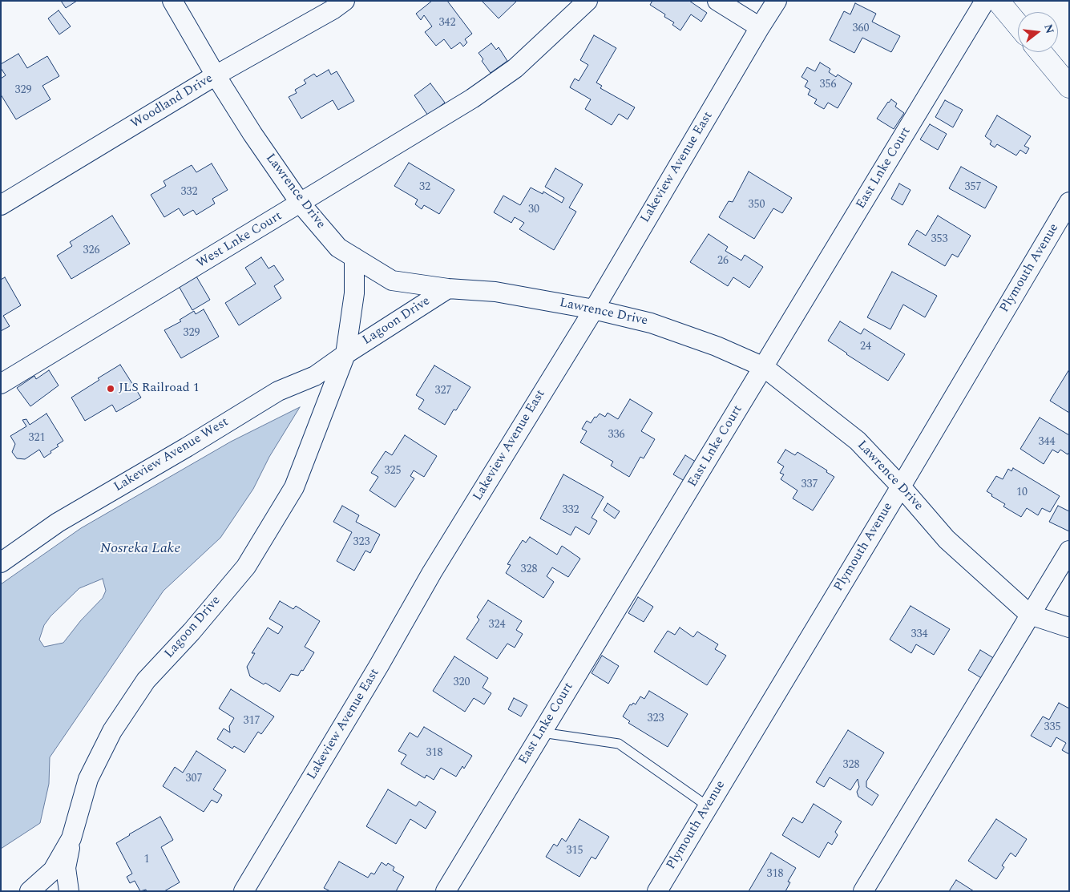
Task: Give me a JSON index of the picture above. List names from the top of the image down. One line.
{"streets":{"street":["Woodland Drive","Lakeview Avenue East","East Lnke Court","Lawrence Drive","West Lnke Court","Plymouth Avenue","Lagoon Drive","Lakeview Avenue West"]},"crossings":[["Woodland Drive","Lawrence Drive"],["Lakeview Avenue East","Lawrence Drive"],["East Lnke Court","Lawrence Drive"],["Lawrence Drive","West Lnke Court"],["Lawrence Drive","Plymouth Avenue"],["Lawrence Drive","Lagoon Drive"],["Lagoon Drive","Lakeview Avenue West"]],"water":["Nosreka Lake"],"places":["JLS Railroad 1"],"house_numbers":["342","360","356","329","32","357","332","350","30","353","326","26","329","24","327","336","321","344","325","337","10","332","323","328","324","334","320","323","317","335","318","328","307","315","1","318"],"north":"right"}
